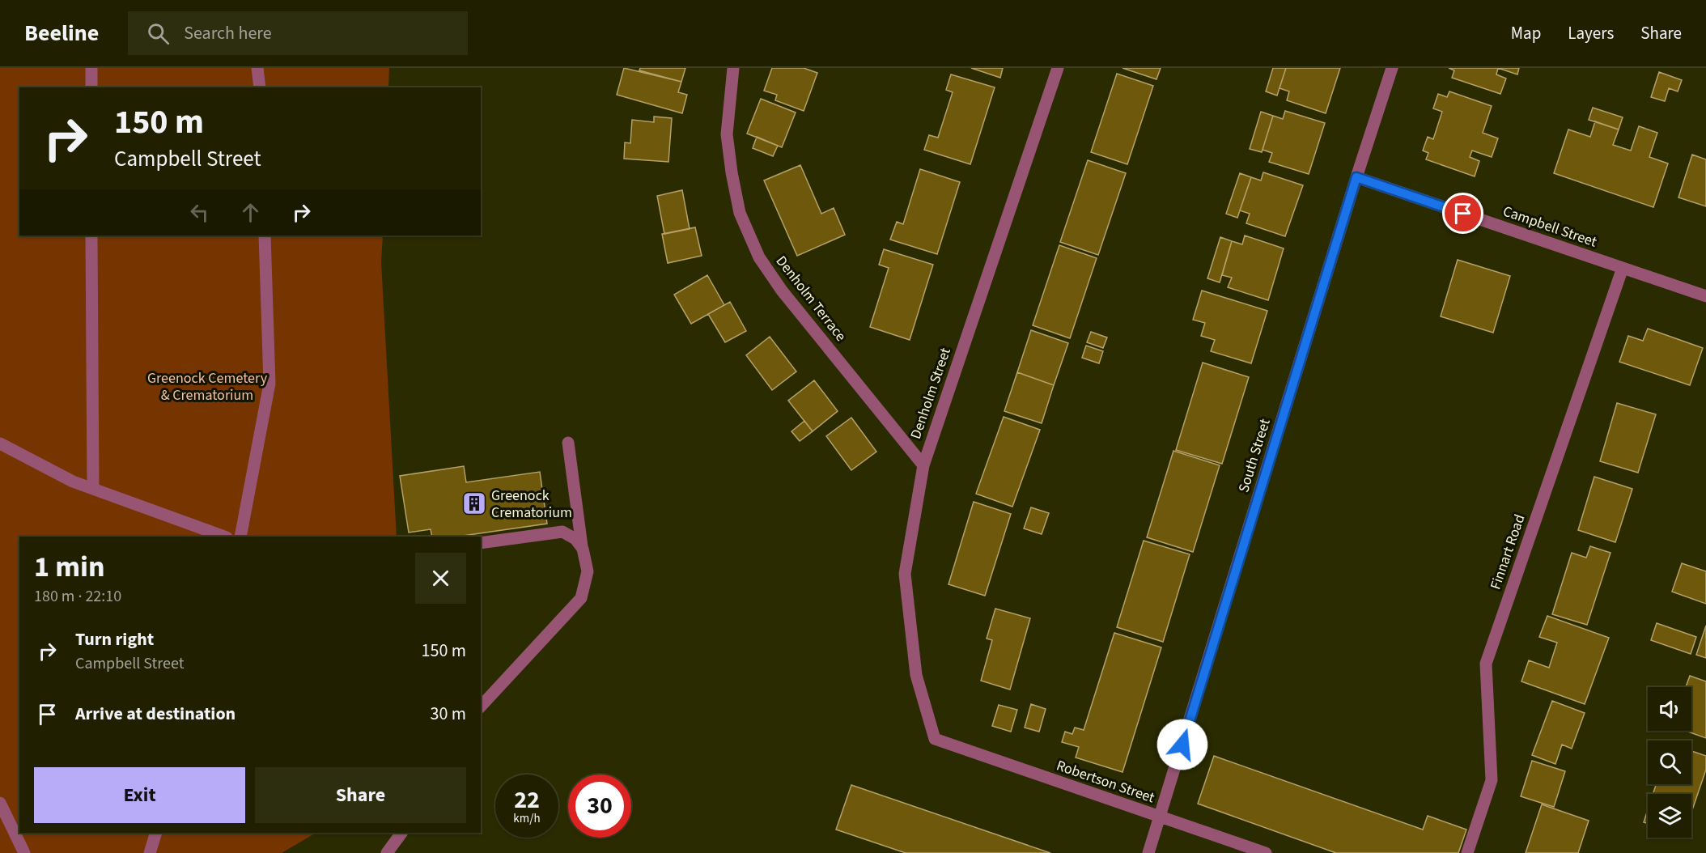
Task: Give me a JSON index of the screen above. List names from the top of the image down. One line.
{"streets":{"street":["Campbell Street","Denholm Terrace","Denholm Street","South Street","Finnart Road","Robertson Street"]},"crossings":[["Campbell Street","South Street"],["Campbell Street","Finnart Road"],["Denholm Terrace","Denholm Street"],["Denholm Street","Robertson Street"],["South Street","Robertson Street"]],"parks":["Greenock Cemetery & Crematorium"],"places":{"building":["Greenock Crematorium"]},"page":{"header":"Beeline","search":"Search here","nav":["Map","Layers","Share"],"turn":["150 m","Campbell Street"],"heading":["1 min","180 m · 22:10"],"list":[{"name":"Turn right","note":"Campbell Street","value":"150 m"},{"name":"Arrive at destination","value":"30 m"}],"buttons":["Exit","Share"],"speed":"22 km/h","limit":"30"}}
